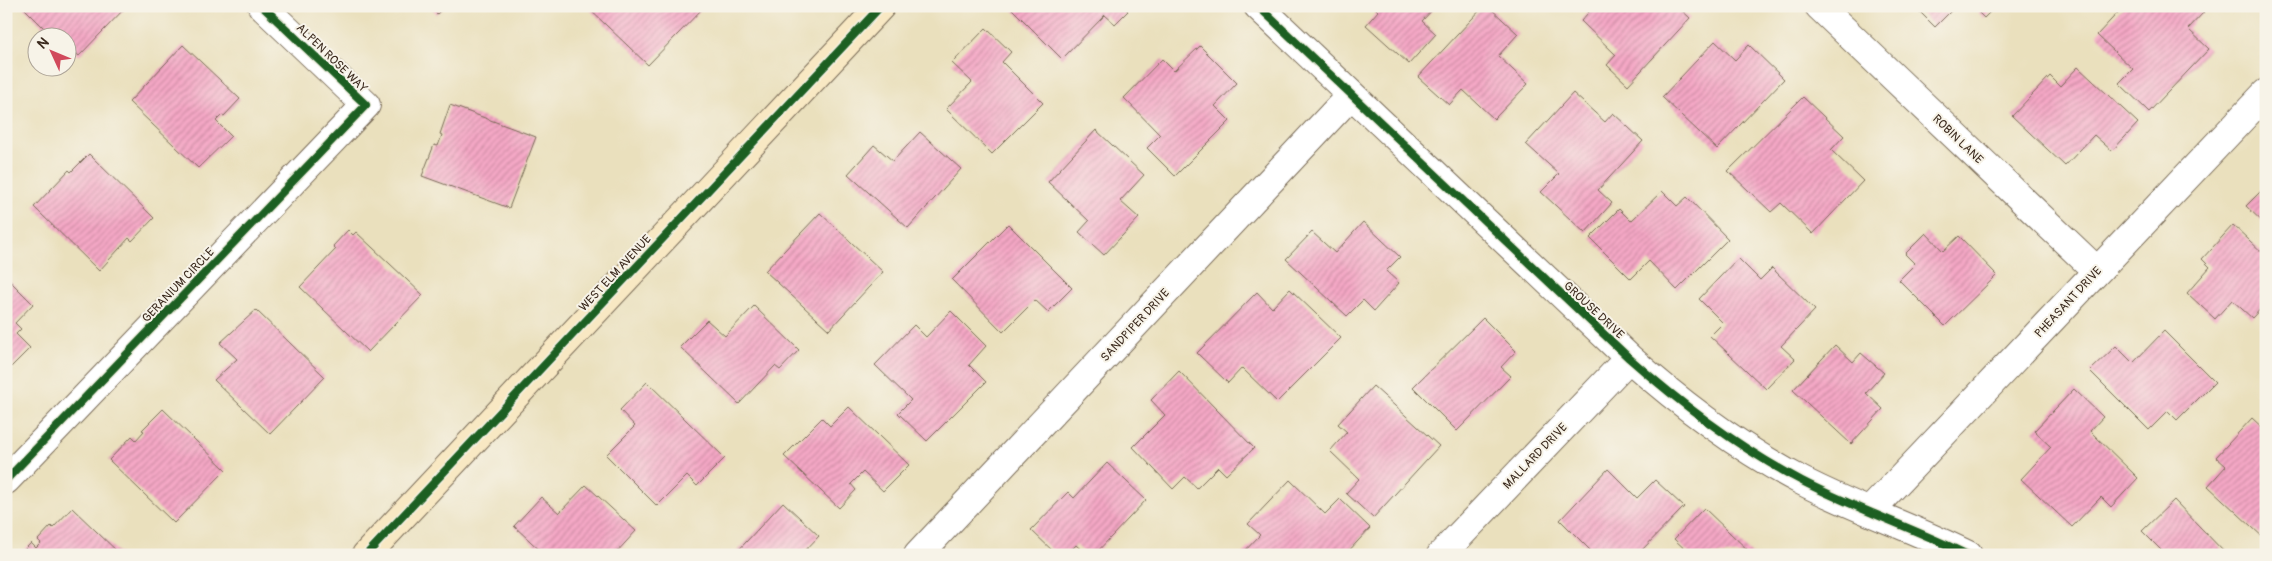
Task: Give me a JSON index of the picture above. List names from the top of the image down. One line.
{"streets":{"street":["ALPEN ROSE WAY","ROBIN LANE","WEST ELM AVENUE","GERANIUM CIRCLE","PHEASANT DRIVE","GROUSE DRIVE","SANDPIPER DRIVE","MALLARD DRIVE"]},"crossings":[["ALPEN ROSE WAY","GERANIUM CIRCLE"],["ROBIN LANE","PHEASANT DRIVE"],["PHEASANT DRIVE","GROUSE DRIVE"],["GROUSE DRIVE","SANDPIPER DRIVE"],["GROUSE DRIVE","MALLARD DRIVE"]],"north":"top left"}
